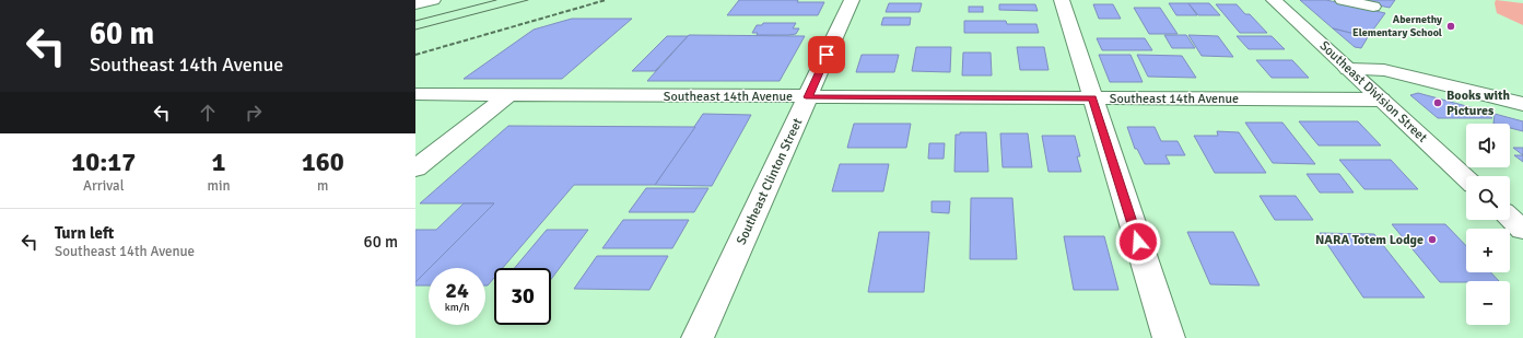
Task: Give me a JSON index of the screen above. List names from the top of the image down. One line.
{"streets":{"street":["Southeast Division Street","Southeast 14th Avenue","Southeast Clinton Street"]},"crossings":[["Southeast Division Street","Southeast 14th Avenue"],["Southeast 14th Avenue","Southeast Clinton Street"]],"places":["Abernethy Elementary School","Books with Pictures","NARA Totem Lodge"],"page":{"turn":["60 m","Southeast 14th Avenue"],"map_buttons":["+","−"],"eta":["10:17","Arrival","1","min","160","m"],"list":[{"name":"Turn left","note":"Southeast 14th Avenue","value":"60 m"}],"speed":"24 km/h","limit":"30"}}
